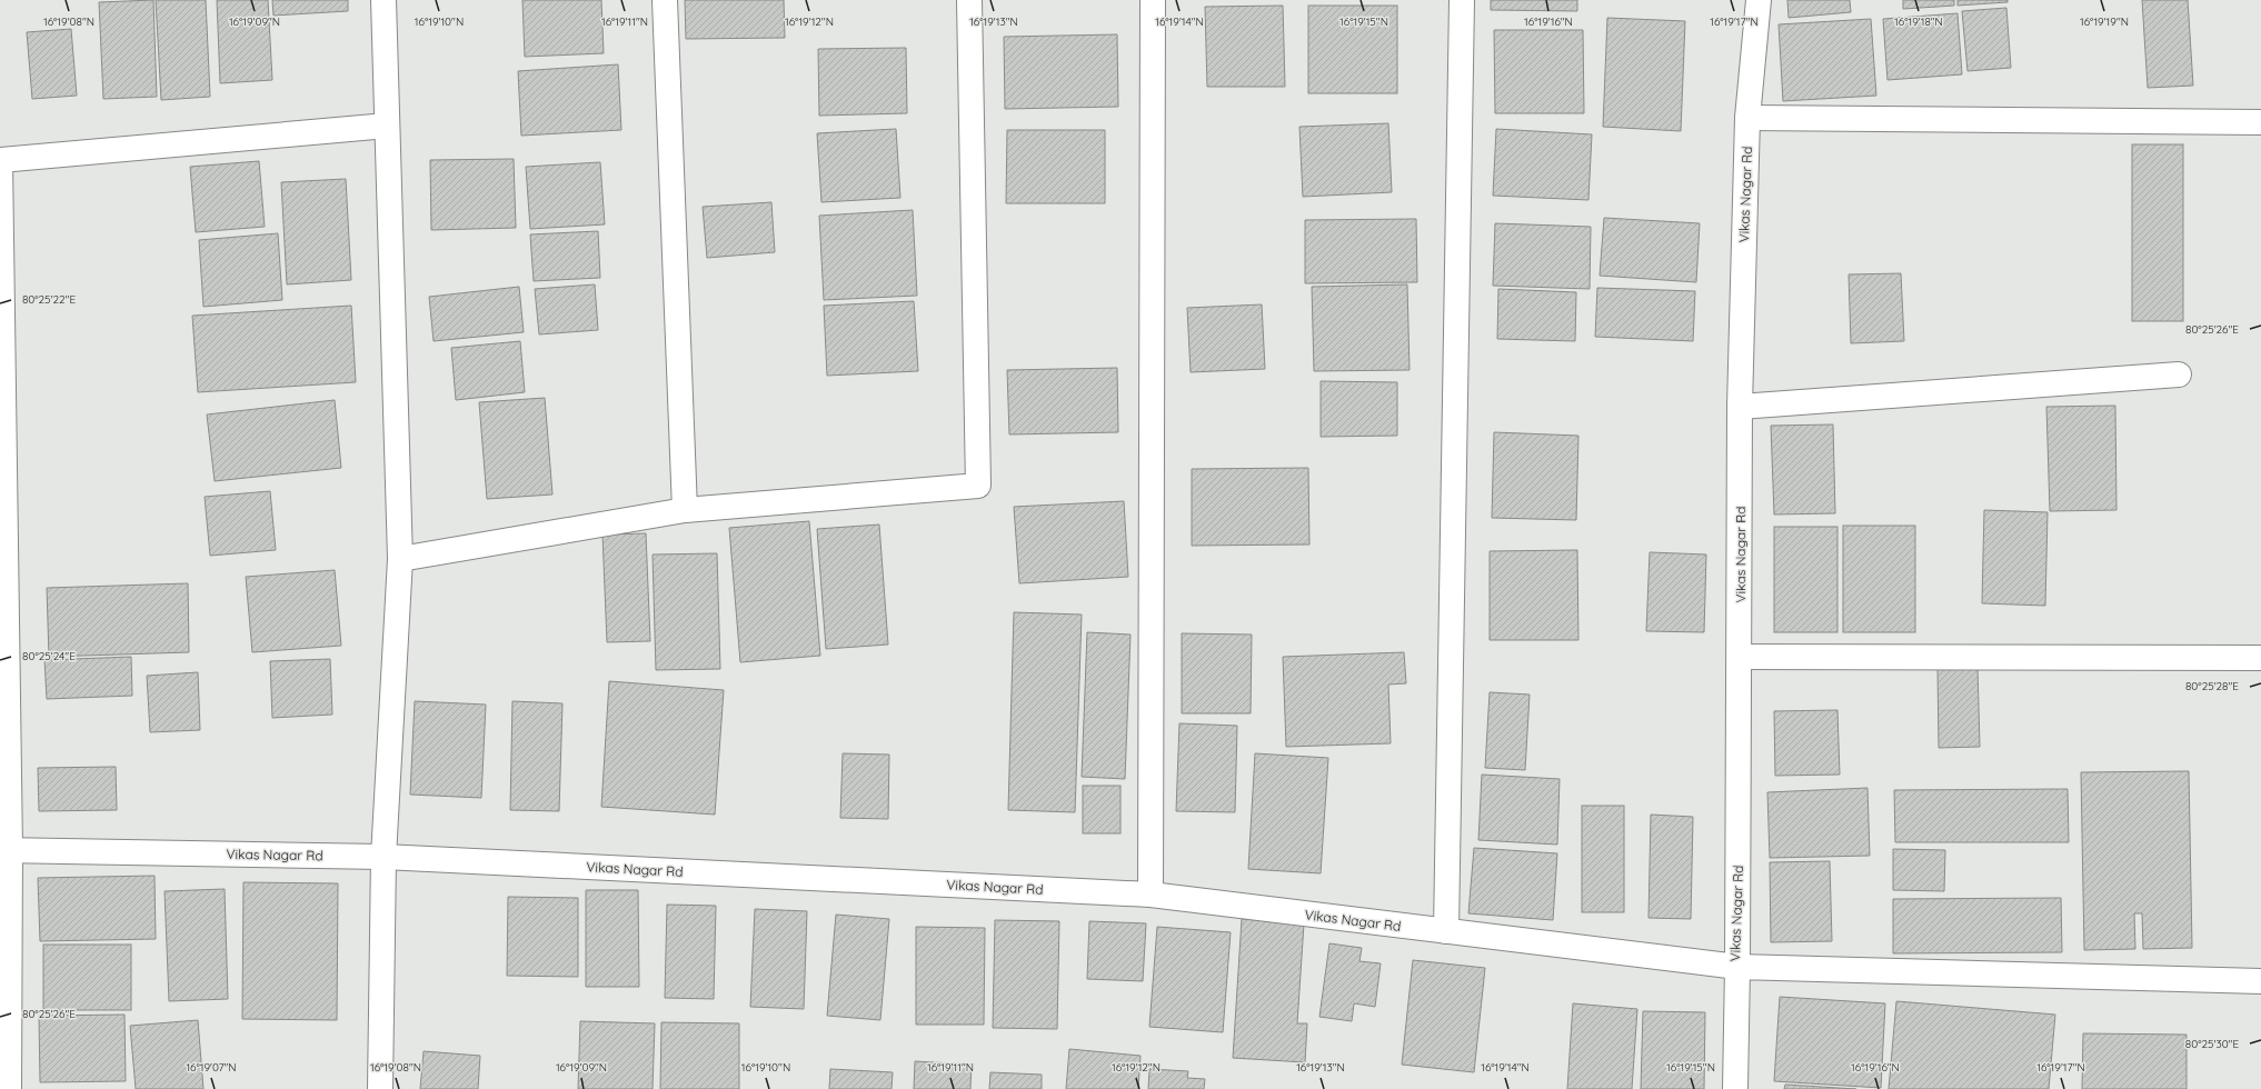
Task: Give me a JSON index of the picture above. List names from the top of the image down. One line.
{"streets":{"street":["Vikas Nagar Rd"]},"coordinates":["16°19'08\"N","16°19'09\"N","16°19'10\"N","16°19'11\"N","16°19'12\"N","16°19'13\"N","16°19'14\"N","16°19'15\"N","16°19'16\"N","16°19'17\"N","16°19'18\"N","16°19'19\"N","80°25'22\"E","80°25'26\"E","80°25'24\"E","80°25'28\"E","80°25'30\"E","16°19'07\"N"]}
